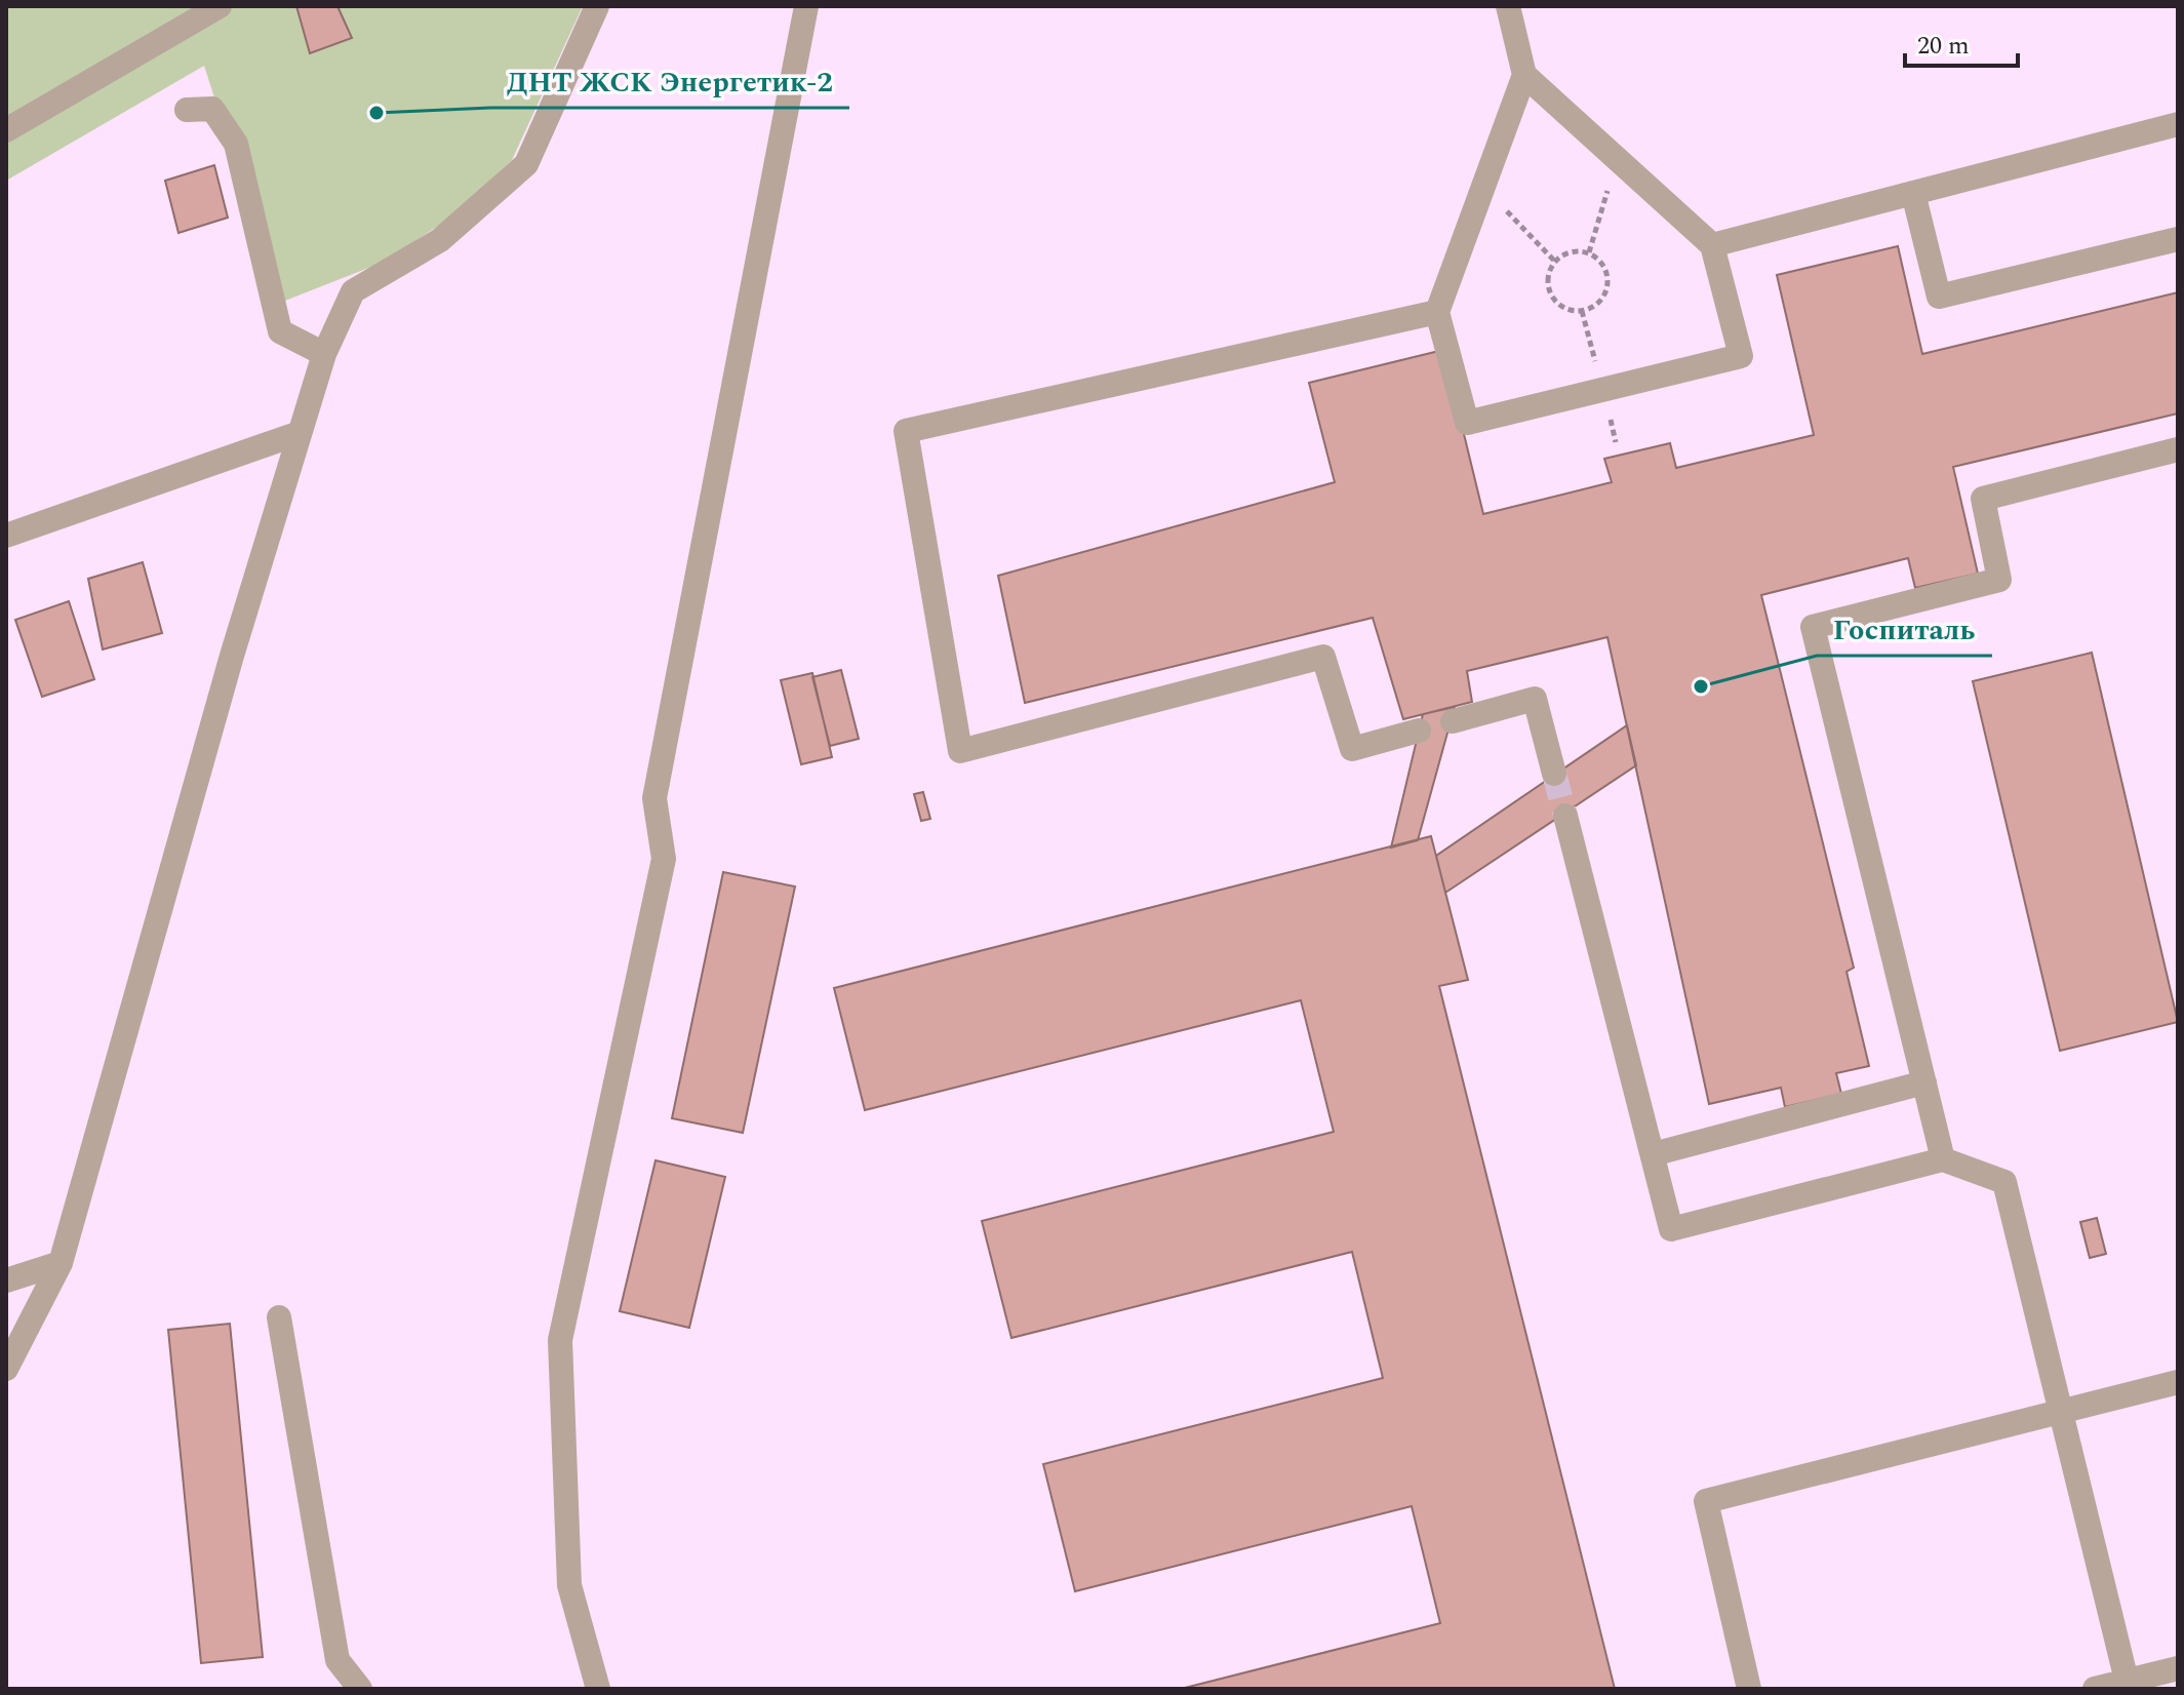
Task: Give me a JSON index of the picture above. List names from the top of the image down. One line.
{"places":["ДНТ ЖСК Энергетик-2","Госпиталь"],"scale_bar":"20 m"}
